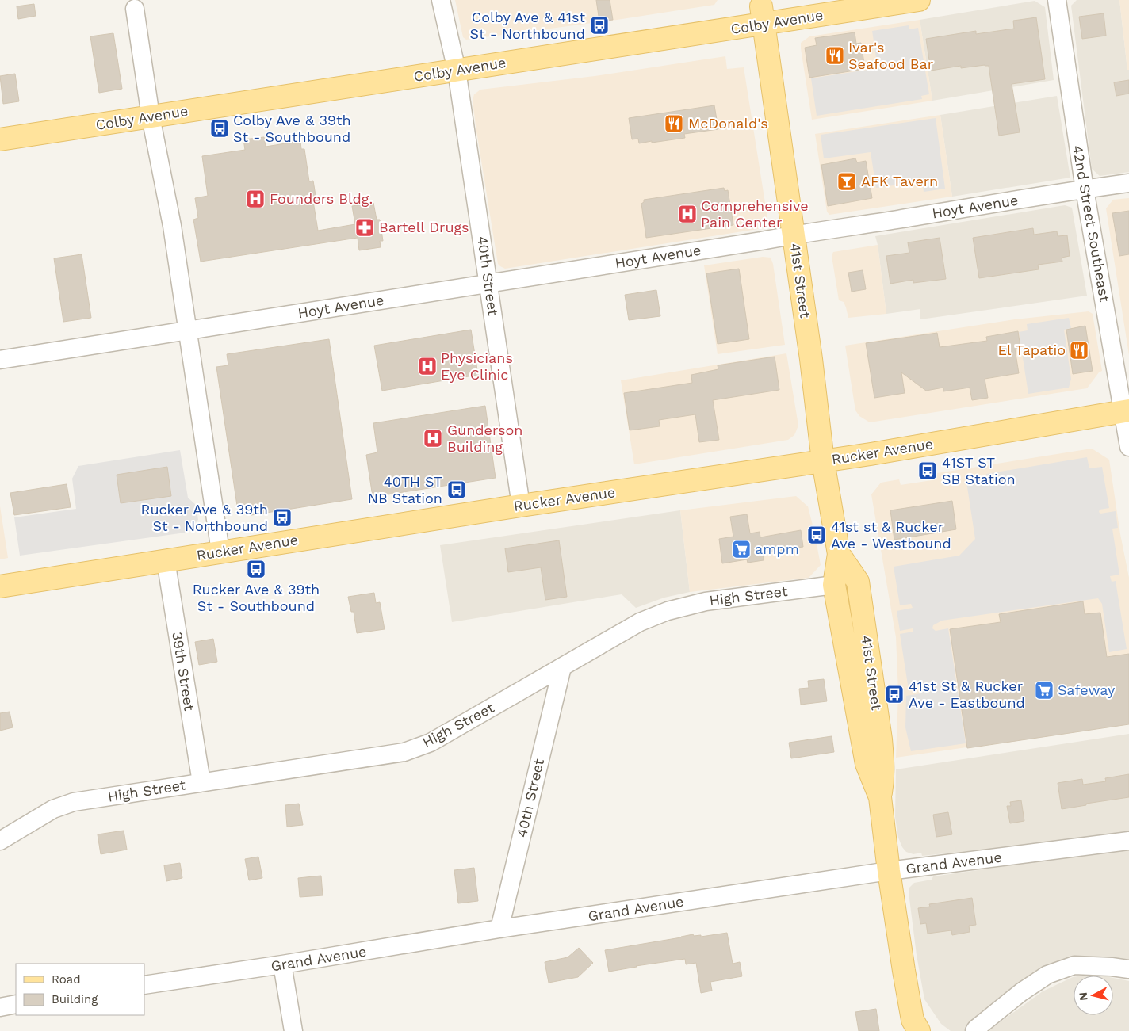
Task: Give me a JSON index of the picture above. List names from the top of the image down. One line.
{"streets":{"main road":["Colby Avenue","41st Street","Rucker Avenue"],"street":["Hoyt Avenue","42nd Street Southeast","40th Street","High Street","39th Street","Grand Avenue"]},"crossings":[["Colby Avenue","40th Street"],["Colby Avenue","41st Street"],["Hoyt Avenue","42nd Street Southeast"],["Hoyt Avenue","40th Street"],["Hoyt Avenue","41st Street"],["42nd Street Southeast","Rucker Avenue"],["40th Street","Rucker Avenue"],["40th Street","High Street"],["40th Street","Grand Avenue"],["41st Street","Rucker Avenue"],["41st Street","High Street"],["41st Street","Grand Avenue"],["Rucker Avenue","39th Street"],["High Street","39th Street"]],"places":{"bus stop":["Colby Ave & 41st St - Northbound","Colby Ave & 39th St - Southbound","41ST ST SB Station","40TH ST NB Station","Rucker Ave & 39th St - Northbound","41st st & Rucker Ave - Westbound","Rucker Ave & 39th St - Southbound","41st St & Rucker Ave - Eastbound"],"restaurant":["Ivar's Seafood Bar","McDonald's","El Tapatio"],"bar":["AFK Tavern"],"hospital":["Founders Bldg.","Comprehensive Pain Center","Physicians Eye Clinic","Gunderson Building"],"pharmacy":["Bartell Drugs"],"supermarket":["ampm","Safeway"]},"legend":["Road","Building"],"north":"left"}
